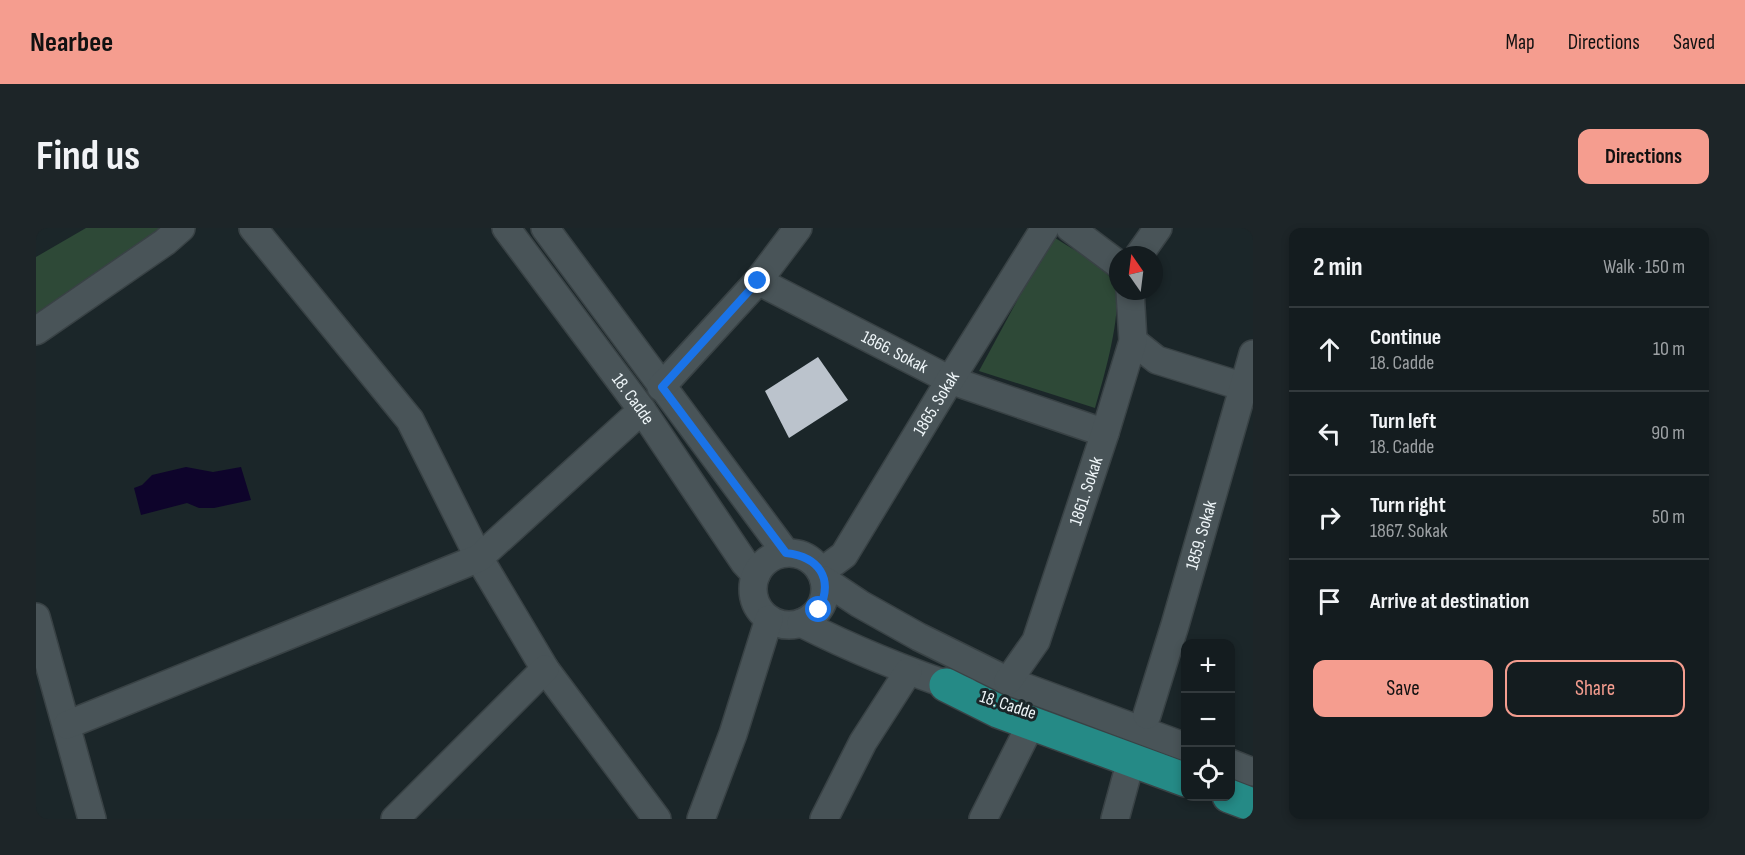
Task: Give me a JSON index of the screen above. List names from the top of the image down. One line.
{"streets":{"street":["1866. Sokak","18. Cadde","1865. Sokak","1861. Sokak","1859. Sokak"]},"crossings":[["1866. Sokak","1865. Sokak"],["1866. Sokak","1861. Sokak"],["18. Cadde","1865. Sokak"],["18. Cadde","1861. Sokak"]],"north":"top","page":{"header":"Nearbee","nav":["Map","Directions","Saved"],"buttons":["Directions",["Save","Share"]],"title":"Find us","heading":["2 min","Walk · 150 m"],"list":[["Continue","18. Cadde","10 m"],["Turn left","18. Cadde","90 m"],["Turn right","1867. Sokak","50 m"],"Arrive at destination"],"map_buttons":["+","−"]}}
